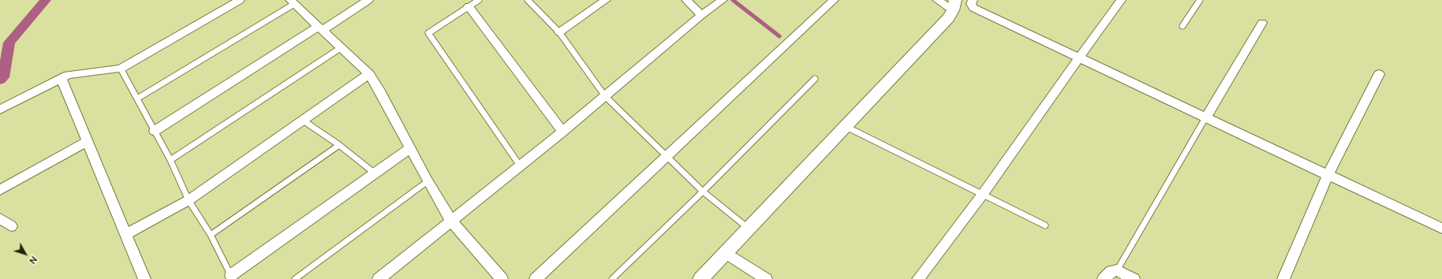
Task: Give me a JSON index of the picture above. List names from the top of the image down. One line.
{"north":"bottom right"}
